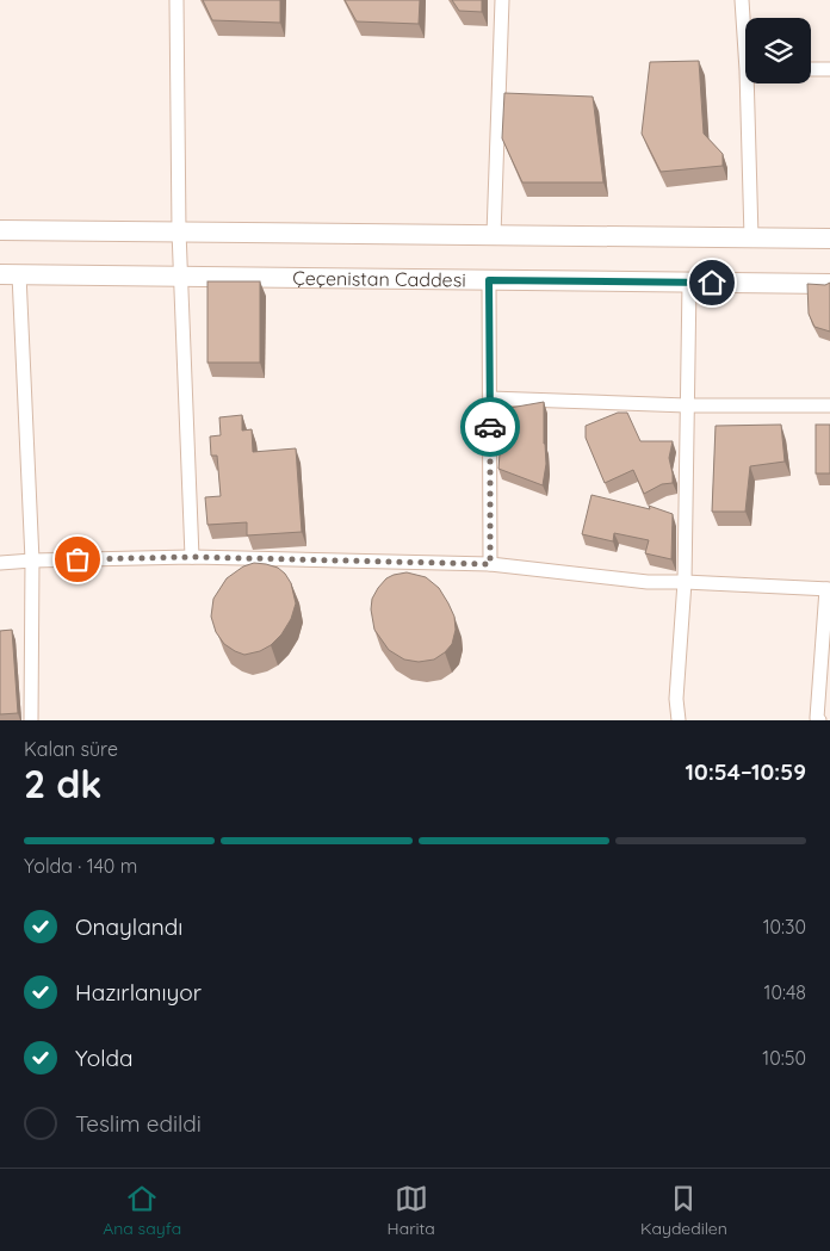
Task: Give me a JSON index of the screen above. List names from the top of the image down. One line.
{"streets":{"main road":["Çeçenistan Caddesi"]},"page":{"heading":["2 dk","Kalan süre","10:54–10:59"],"bar":"Yolda · 140 m","list":[["Onaylandı","10:30"],["Hazırlanıyor","10:48"],["Yolda","10:50"],"Teslim edildi"],"tabs":["Ana sayfa","Harita","Kaydedilen"]}}
